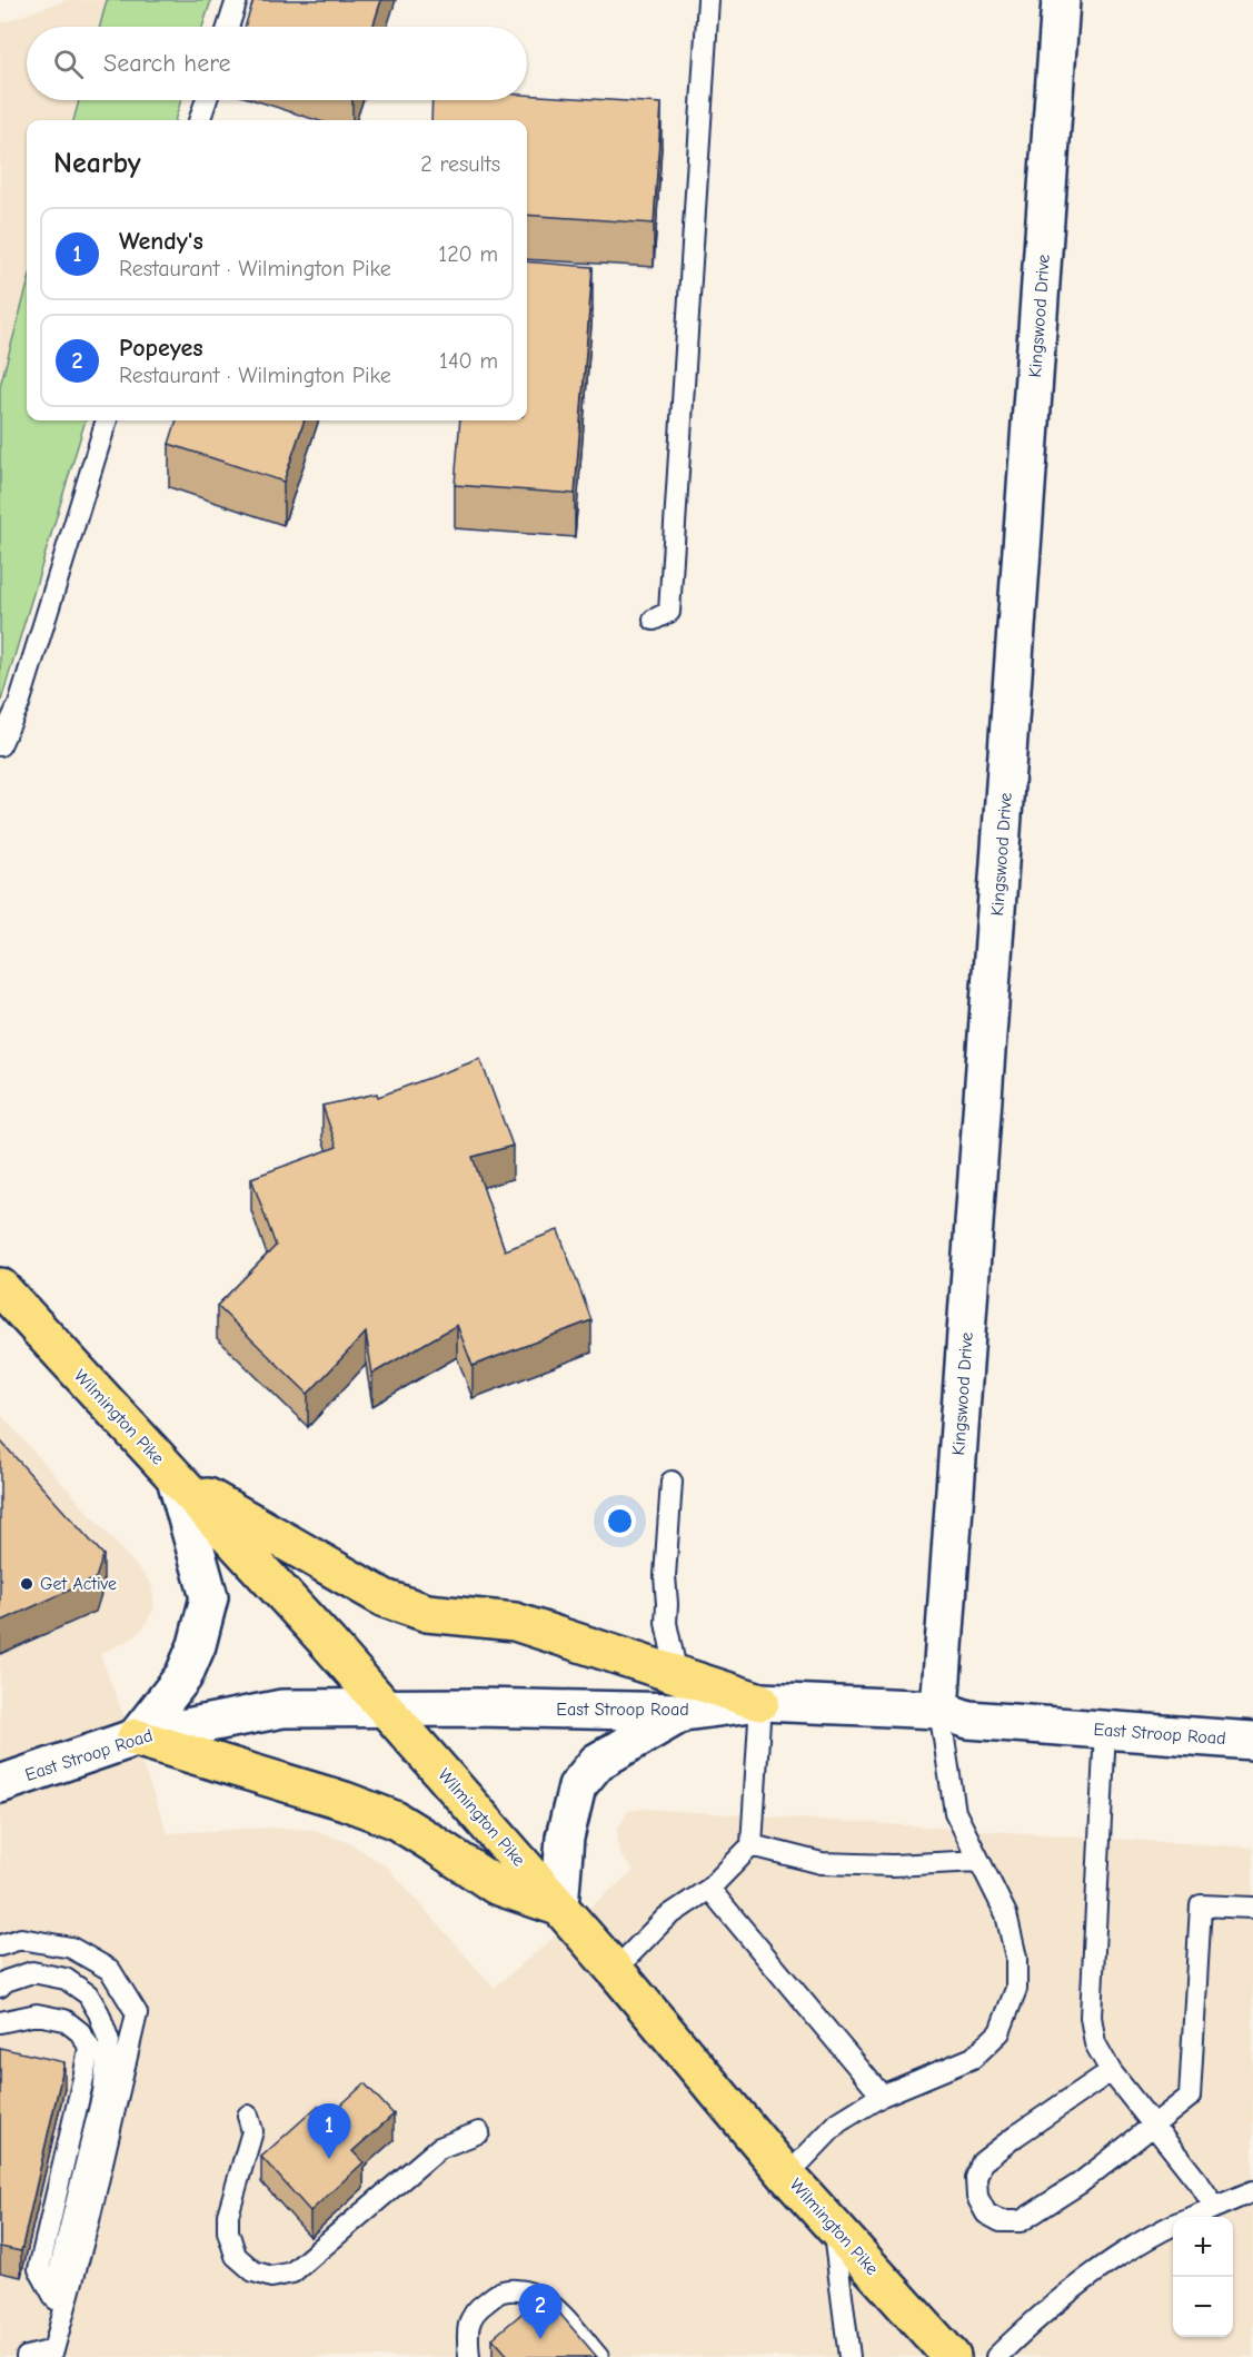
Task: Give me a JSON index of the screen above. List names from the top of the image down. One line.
{"streets":{"main road":["Kingswood Drive","Wilmington Pike","East Stroop Road"]},"crossings":[["Kingswood Drive","East Stroop Road"],["Wilmington Pike","East Stroop Road"]],"places":["Get Active"],"page":{"search":"Search here","heading":["Nearby","2 results"],"list":[{"mark":"1","name":"Wendy's","note":"Restaurant · Wilmington Pike","value":"120 m"},{"mark":"2","name":"Popeyes","note":"Restaurant · Wilmington Pike","value":"140 m"}],"pins":["1","2"],"map_buttons":["+","−"]}}
